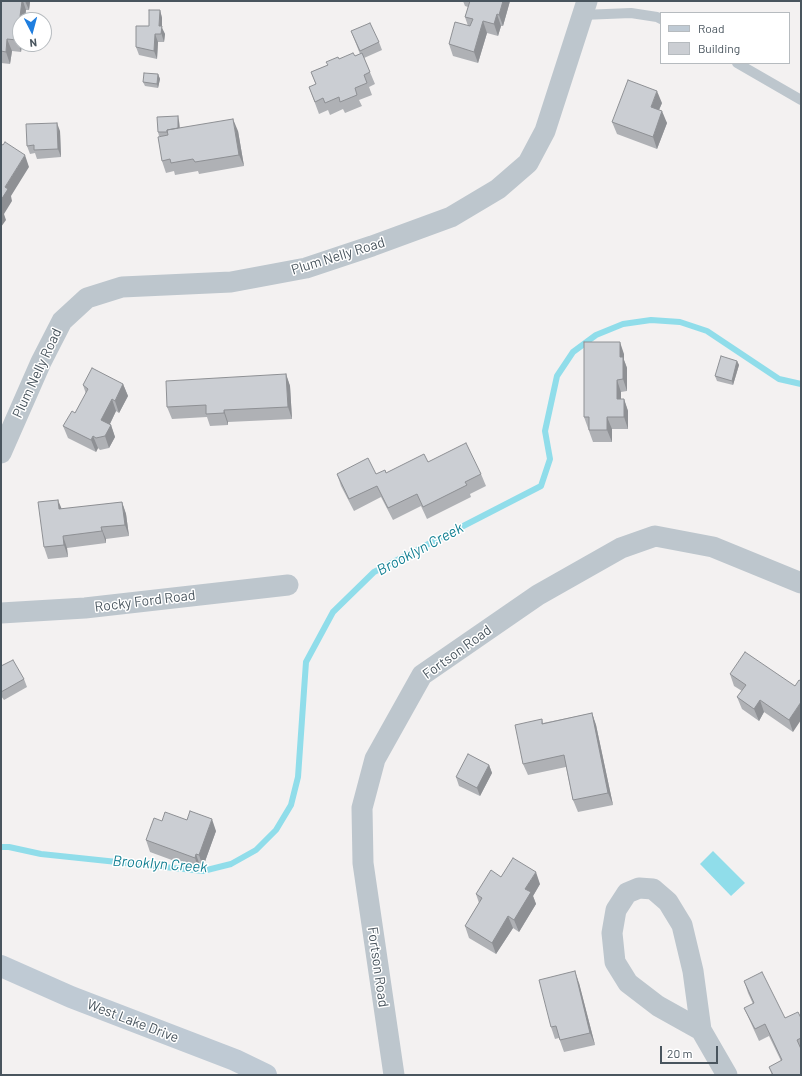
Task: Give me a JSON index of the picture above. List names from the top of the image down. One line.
{"streets":{"main road":["West Lake Drive"],"street":["Plum Nelly Road","Rocky Ford Road","Fortson Road"]},"water":["Brooklyn Creek"],"legend":["Road","Building"],"scale_bar":"20 m","north":"bottom"}
